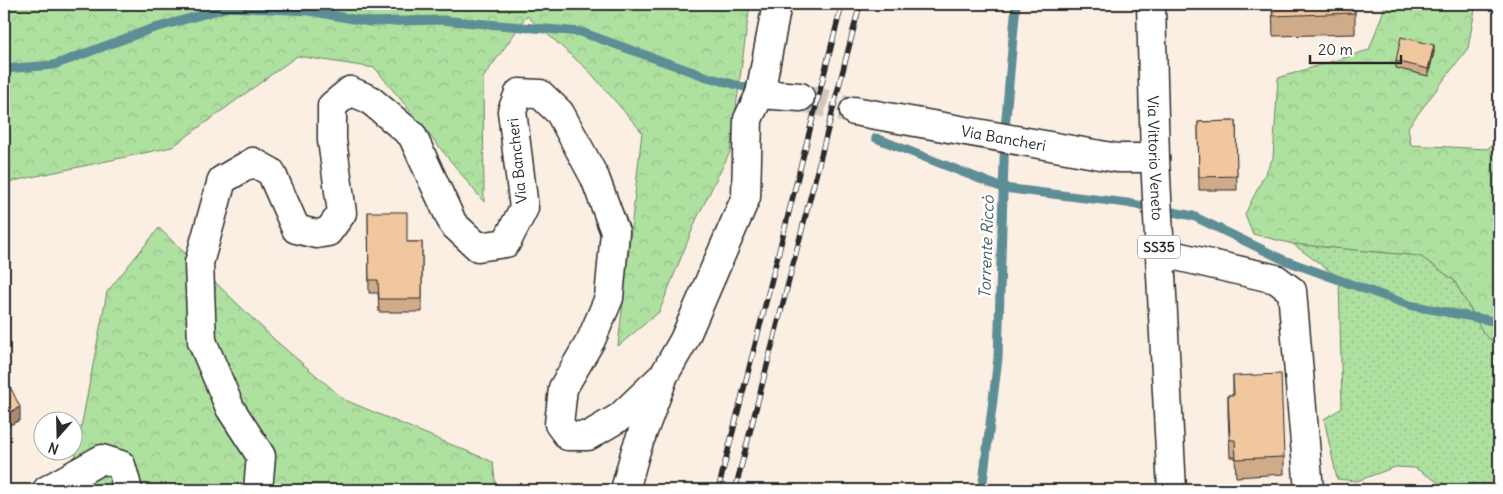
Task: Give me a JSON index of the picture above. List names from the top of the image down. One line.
{"streets":{"street":["Via Bancheri","Via Vittorio Veneto","SS35"]},"crossings":[["Via Bancheri","Via Vittorio Veneto"]],"water":["Torrente Riccò"],"scale_bar":"20 m","north":"bottom"}
